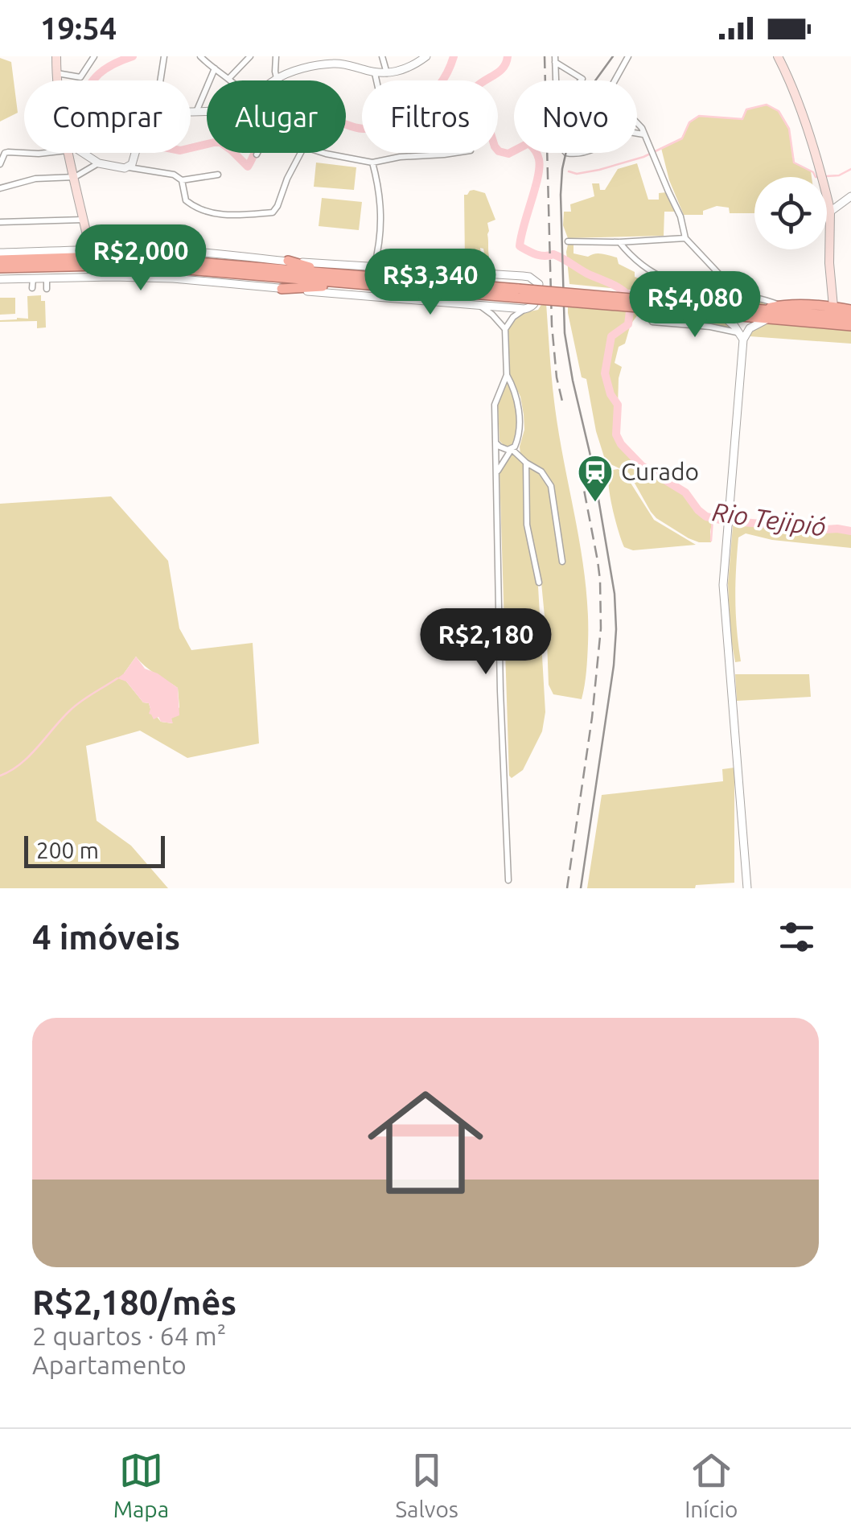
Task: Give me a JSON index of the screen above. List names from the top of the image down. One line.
{"water":["Rio Tejipió"],"places":{"station":["Curado"]},"scale_bar":"200 m","page":{"status":"19:54","chip":["Comprar","Alugar","Filtros","Novo"],"price":["R$2,000","R$3,340","R$4,080","R$2,180"],"scale":"200 m","heading":"4 imóveis","list":[{"name":"R$2,180/mês","note":"2 quartos · 64 m² · Apartamento"}],"tabs":["Mapa","Salvos","Início"]}}
